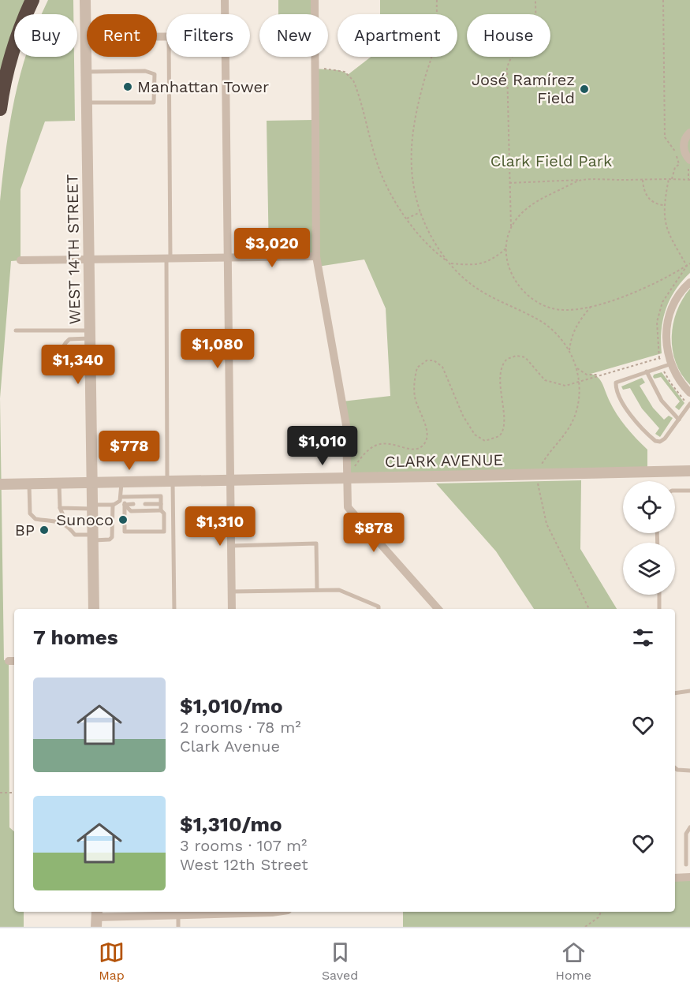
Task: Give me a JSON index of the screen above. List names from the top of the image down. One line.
{"streets":{"street":["WEST 14TH STREET","CLARK AVENUE"]},"crossings":[["WEST 14TH STREET","CLARK AVENUE"]],"parks":["Clark Field Park"],"places":["Manhattan Tower","José Ramírez Field","Sunoco","BP"],"page":{"chip":["Buy","Rent","Filters","New","Apartment","House"],"price":["$3,020","$1,080","$1,340","$1,010","$778","$1,310","$878"],"heading":"7 homes","list":[{"name":"$1,010/mo","note":"2 rooms · 78 m² · Clark Avenue"},{"name":"$1,310/mo","note":"3 rooms · 107 m² · West 12th Street"}],"tabs":["Map","Saved","Home"]}}
